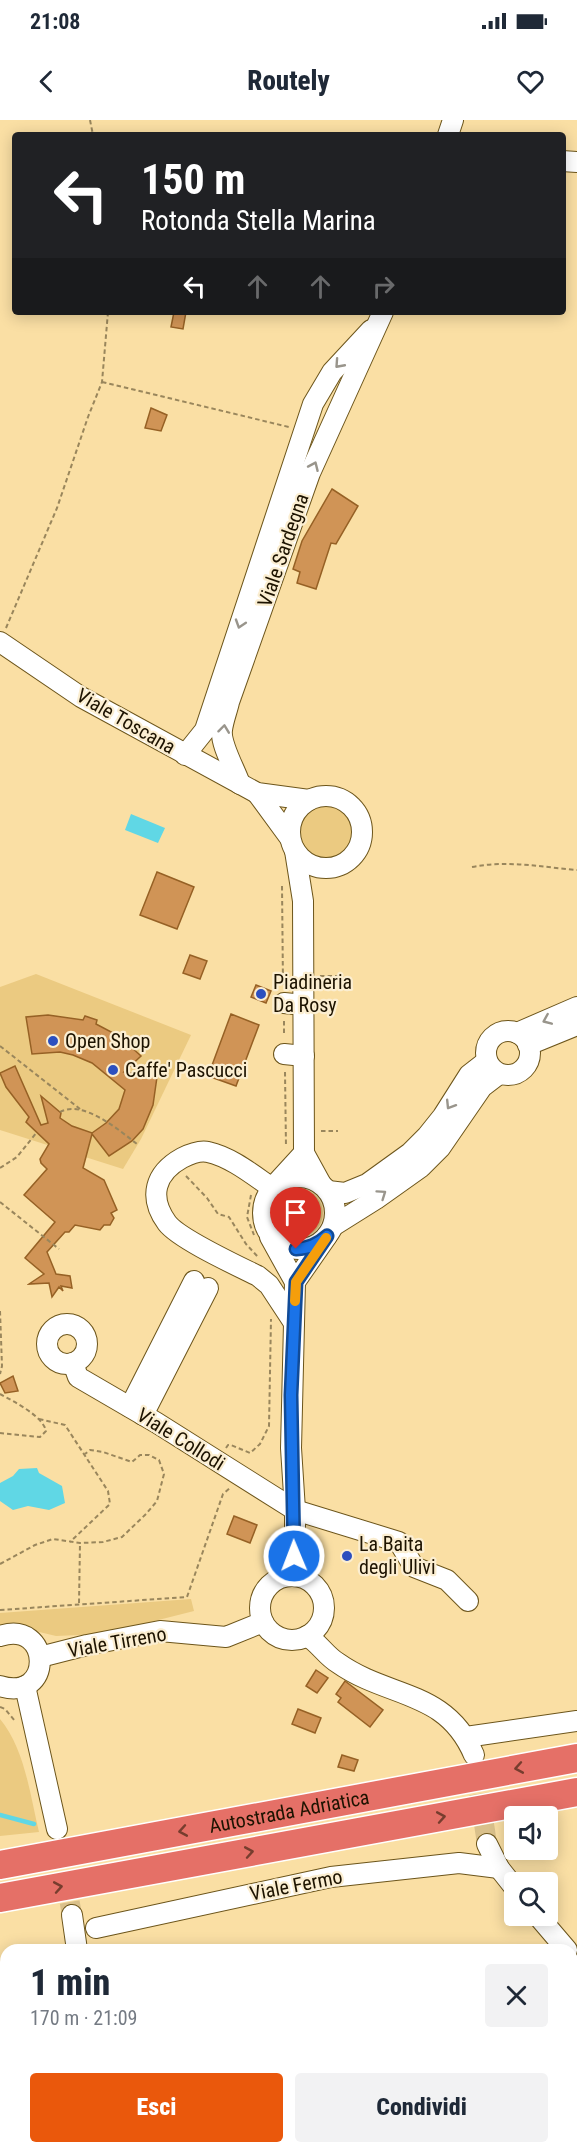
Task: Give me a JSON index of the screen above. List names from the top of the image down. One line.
{"streets":{"highway":["Autostrada Adriatica"],"street":["Viale Sardegna","Viale Toscana","Viale Collodi","Viale Tirreno","Viale Fermo"]},"crossings":[["Viale Sardegna","Viale Toscana"]],"places":["Piadineria Da Rosy","Open Shop","Caffe' Pascucci","La Baita degli Ulivi"],"page":{"status":"21:08","header":"Routely","turn":["150 m","Rotonda Stella Marina"],"heading":["1 min","170 m · 21:09"],"buttons":["Esci","Condividi"]}}
